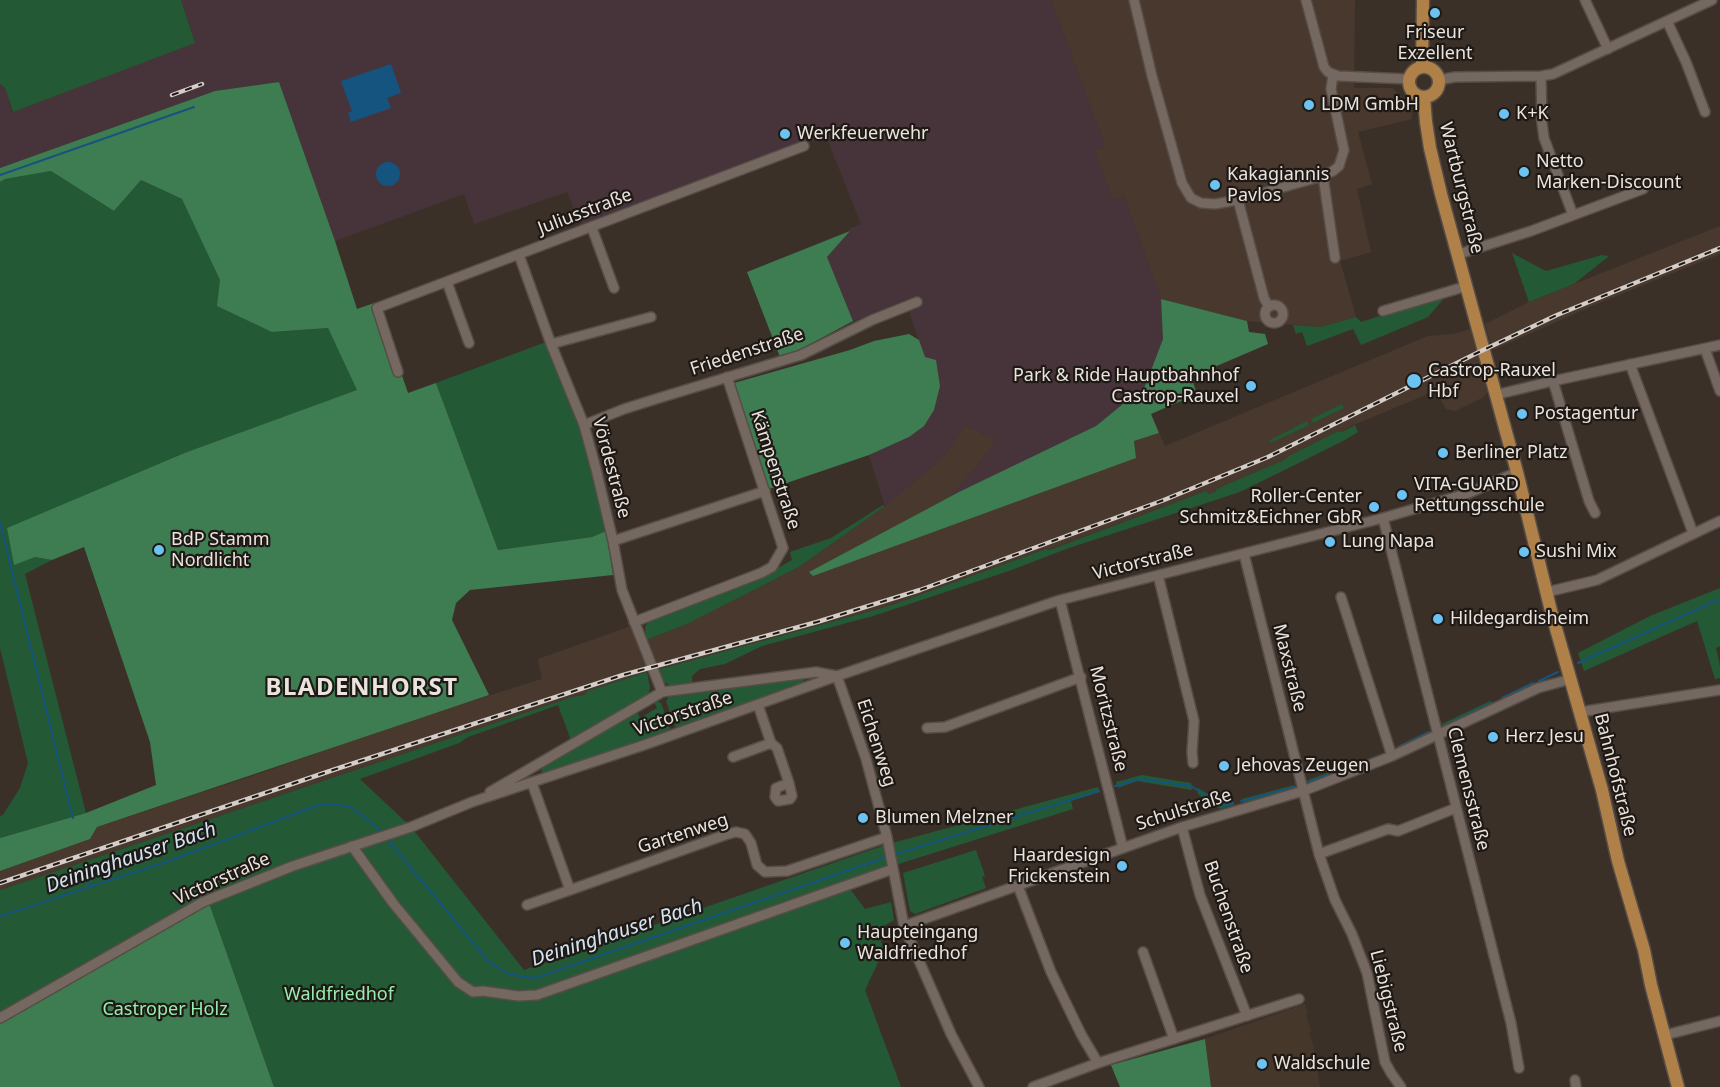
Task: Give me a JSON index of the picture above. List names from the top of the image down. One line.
{"streets":{"main road":["Wartburgstraße","Bahnhofstraße"],"street":["Juliusstraße","Friedenstraße","Vördestraße","Kämpenstraße","Victorstraße","Maxstraße","Moritzstraße","Eichenweg","Clemensstraße","Schulstraße","Gartenweg","Buchenstraße","Liebigstraße"]},"crossings":[["Juliusstraße","Vördestraße"],["Friedenstraße","Vördestraße"],["Friedenstraße","Kämpenstraße"],["Vördestraße","Kämpenstraße"],["Vördestraße","Victorstraße"],["Victorstraße","Maxstraße"],["Victorstraße","Moritzstraße"],["Victorstraße","Eichenweg"],["Victorstraße","Bahnhofstraße"],["Victorstraße","Clemensstraße"],["Maxstraße","Schulstraße"],["Maxstraße","Liebigstraße"],["Moritzstraße","Schulstraße"],["Eichenweg","Schulstraße"],["Eichenweg","Gartenweg"],["Bahnhofstraße","Schulstraße"],["Clemensstraße","Schulstraße"],["Schulstraße","Buchenstraße"],["Schulstraße","Liebigstraße"]],"districts":["BLADENHORST"],"water":["Deininghauser Bach"],"parks":["Waldfriedhof","Castroper Holz"],"places":["Friseur Exzellent","LDM GmbH","K+K","Werkfeuerwehr","Netto Marken-Discount","Kakagiannis Pavlos","Castrop-Rauxel Hbf","Park & Ride Hauptbahnhof Castrop-Rauxel","Postagentur","Berliner Platz","VITA-GUARD Rettungsschule","Roller-Center Schmitz&Eichner GbR","Lung Napa","BdP Stamm Nordlicht","Sushi Mix","Hildegardisheim","Herz Jesu","Jehovas Zeugen","Blumen Melzner","Haardesign Frickenstein","Haupteingang Waldfriedhof","Waldschule"]}
